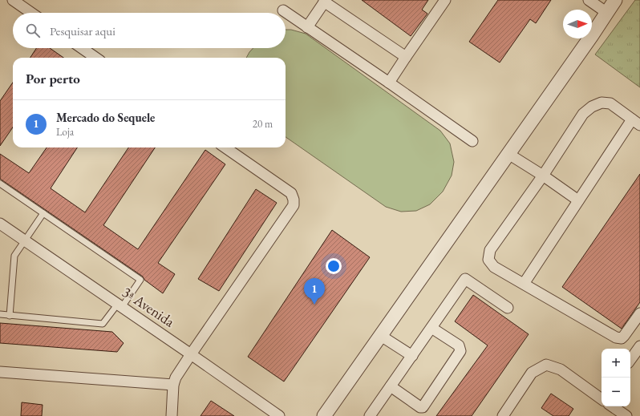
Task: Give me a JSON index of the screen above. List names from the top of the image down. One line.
{"streets":{"street":["3ª Avenida"]},"north":"right","page":{"search":"Pesquisar aqui","heading":"Por perto","list":[{"mark":"1","name":"Mercado do Sequele","note":"Loja","value":"20 m"}],"pins":"1","map_buttons":["+","−"]}}
